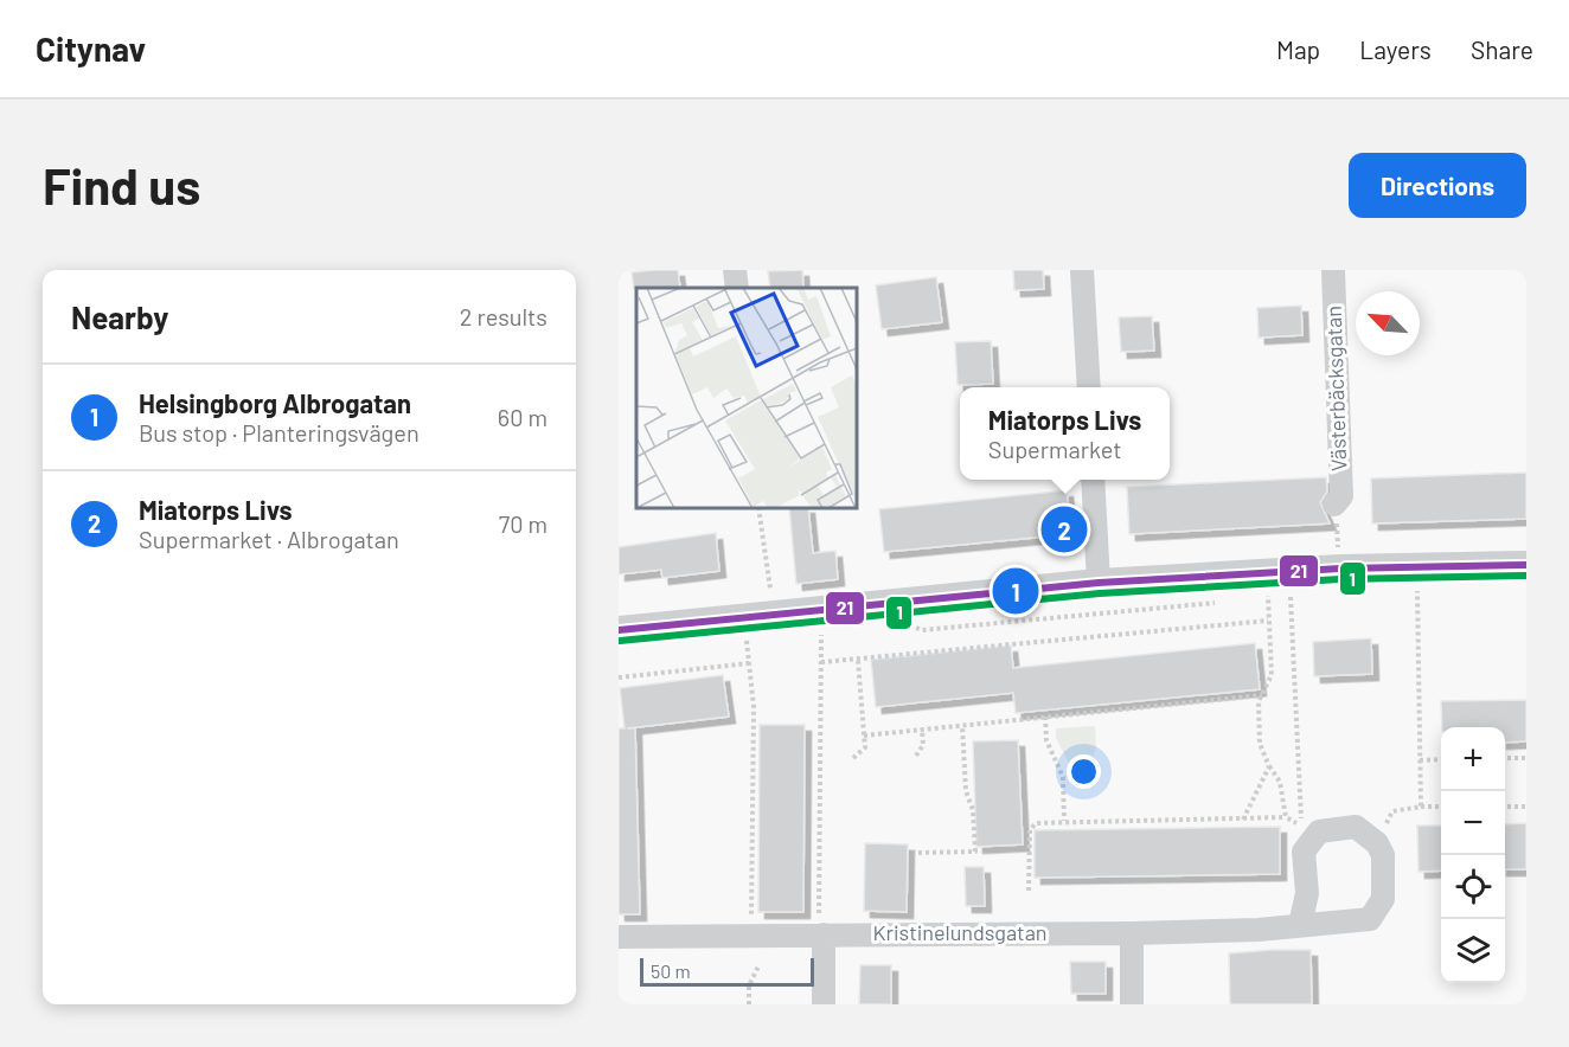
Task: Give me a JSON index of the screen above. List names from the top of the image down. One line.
{"streets":{"street":["Västerbäcksgatan","Kristinelundsgatan"]},"lines":["transit line 21","transit line 1"],"scale_bar":"50 m","north":"top left","page":{"header":"Citynav","nav":["Map","Layers","Share"],"buttons":"Directions","title":"Find us","heading":["Nearby","2 results"],"list":[{"mark":"1","name":"Helsingborg Albrogatan","note":"Bus stop · Planteringsvägen","value":"60 m"},{"mark":"2","name":"Miatorps Livs","note":"Supermarket · Albrogatan","value":"70 m"}],"popup":["Miatorps Livs","Supermarket"],"pins":["2","1"],"map_buttons":["+","−"],"scale":"50 m"}}
